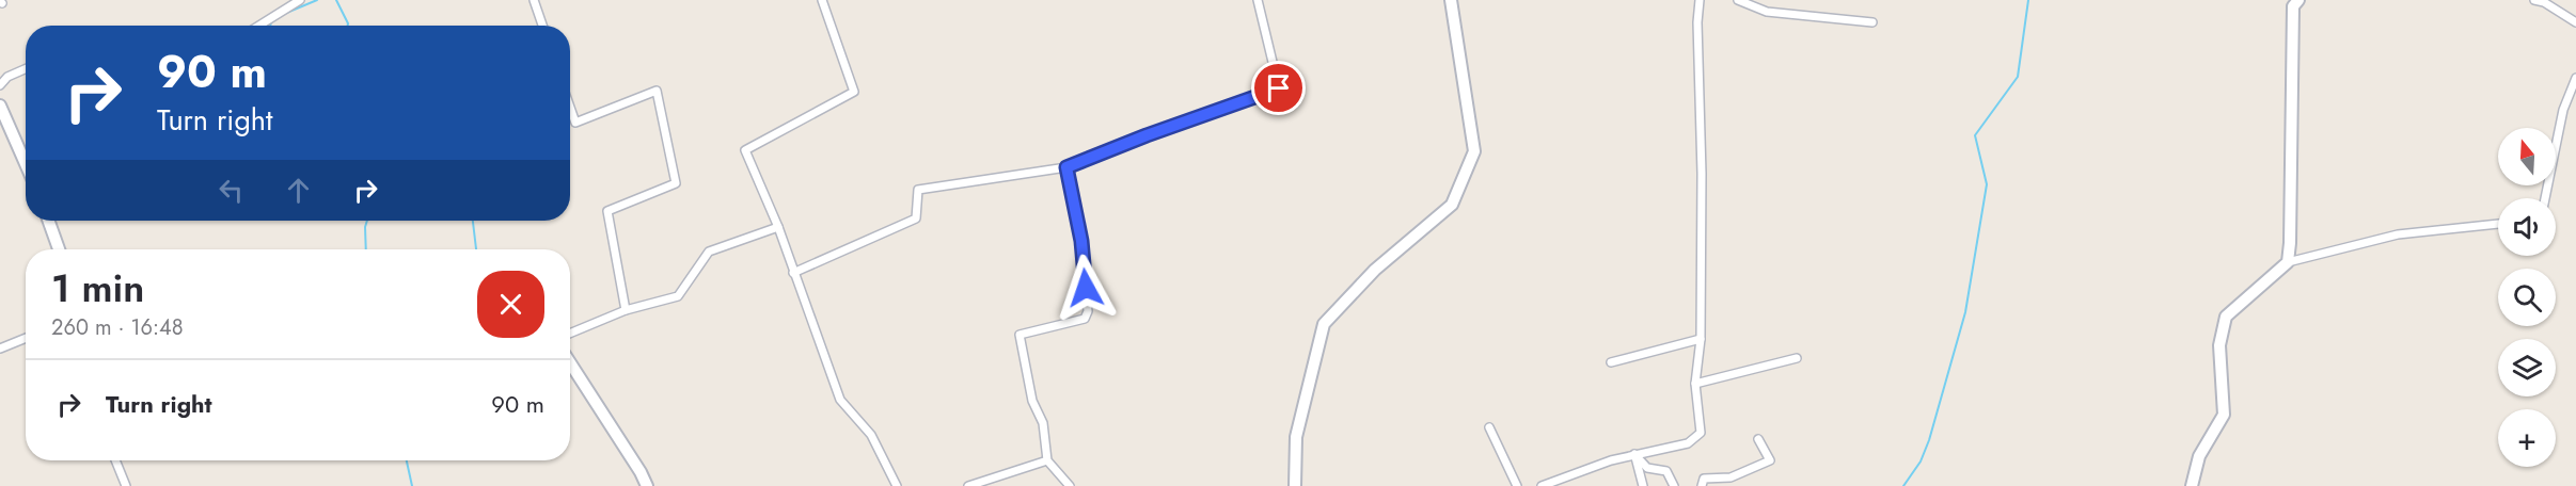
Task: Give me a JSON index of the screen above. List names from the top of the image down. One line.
{"north":"top","page":{"turn":["90 m","Turn right"],"map_buttons":"+","heading":["1 min","260 m · 16:48"],"list":[{"name":"Turn right","value":"90 m"}]}}
